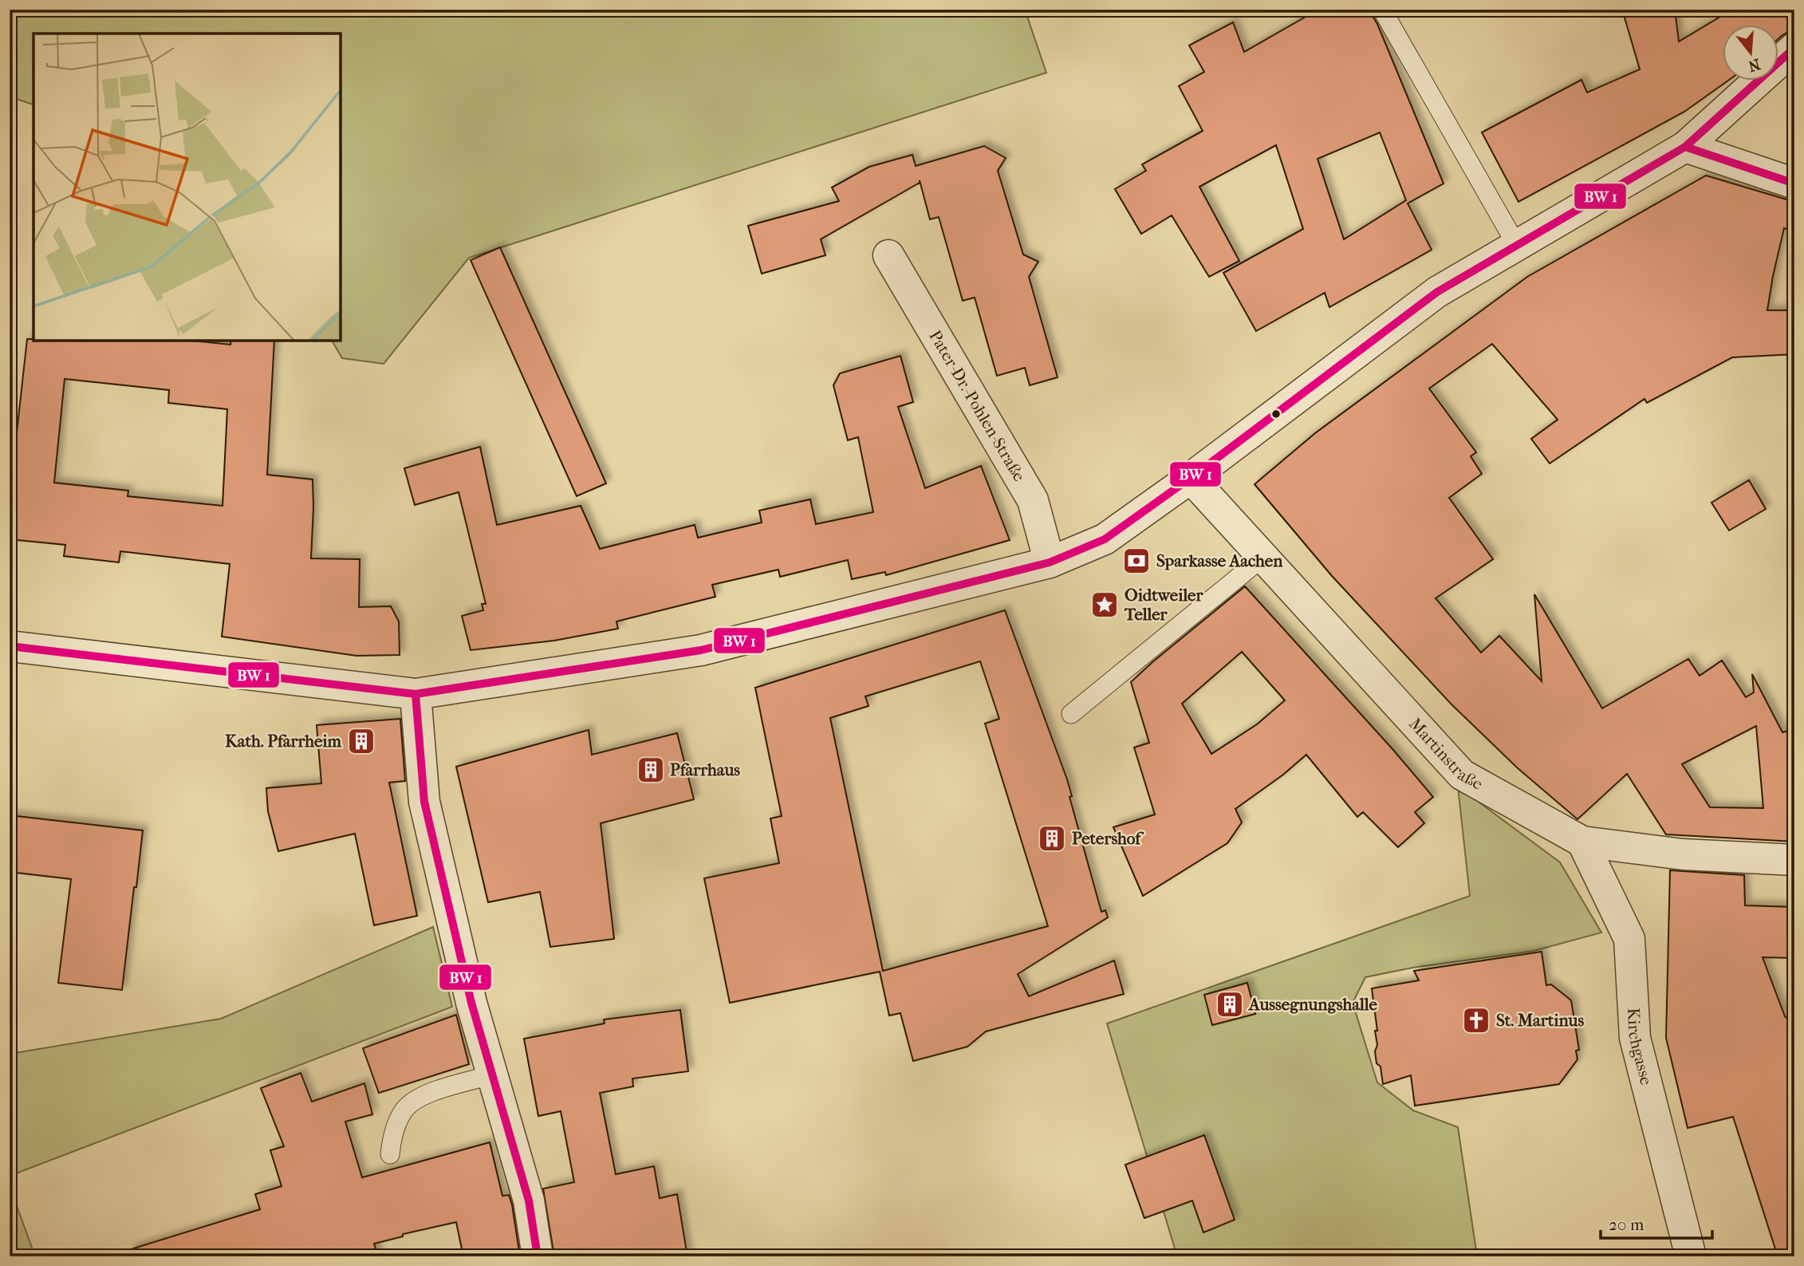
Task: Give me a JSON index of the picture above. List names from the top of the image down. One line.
{"streets":{"street":["Pater-Dr.-Pohlen-Straße","Martinstraße","Kirchgasse"]},"crossings":[["Martinstraße","Kirchgasse"]],"places":{"bank":["Sparkasse Aachen"],"place":["Oidtweiler Teller"],"building":["Kath. Pfarrheim","Pfarrhaus","Petershof","Aussegnungshalle"],"church":["St. Martinus"]},"scale_bar":"20 m","north":"bottom"}
